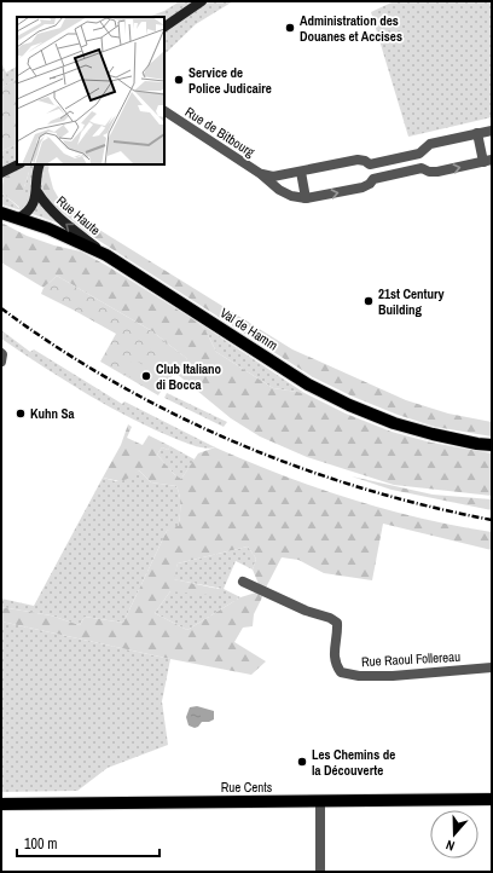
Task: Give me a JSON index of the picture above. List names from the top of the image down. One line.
{"streets":{"main road":["Rue Haute","Val de Hamm","Rue Cents"],"street":["Rue de Bitbourg","Rue Raoul Follereau"]},"crossings":[["Rue Haute","Val de Hamm"]],"one_way":["Rue Haute"],"places":["Administration des Douanes et Accises","Service de Police Judicaire","21st Century Building","Club Italiano di Bocca","Kuhn Sa","Les Chemins de la Découverte"],"scale_bar":"100 m","north":"bottom"}
